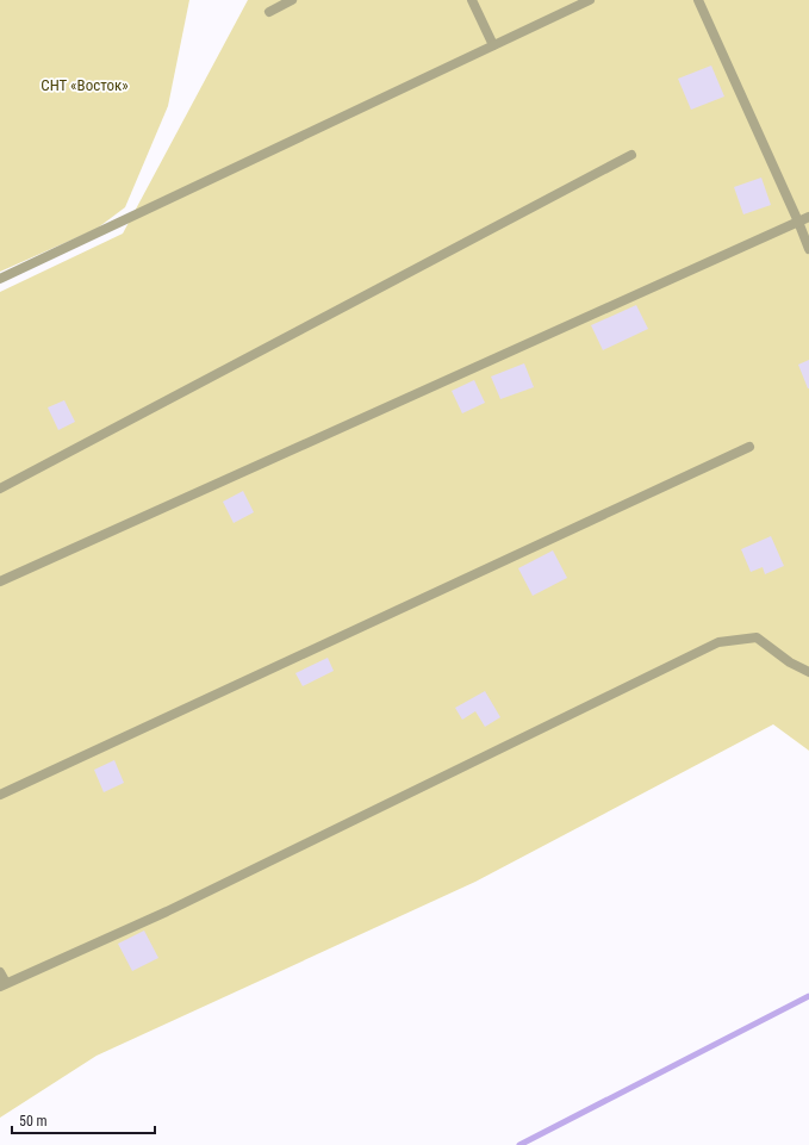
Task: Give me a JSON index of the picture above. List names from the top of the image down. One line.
{"parks":["СНТ «Восток»"],"scale_bar":"50 m"}
